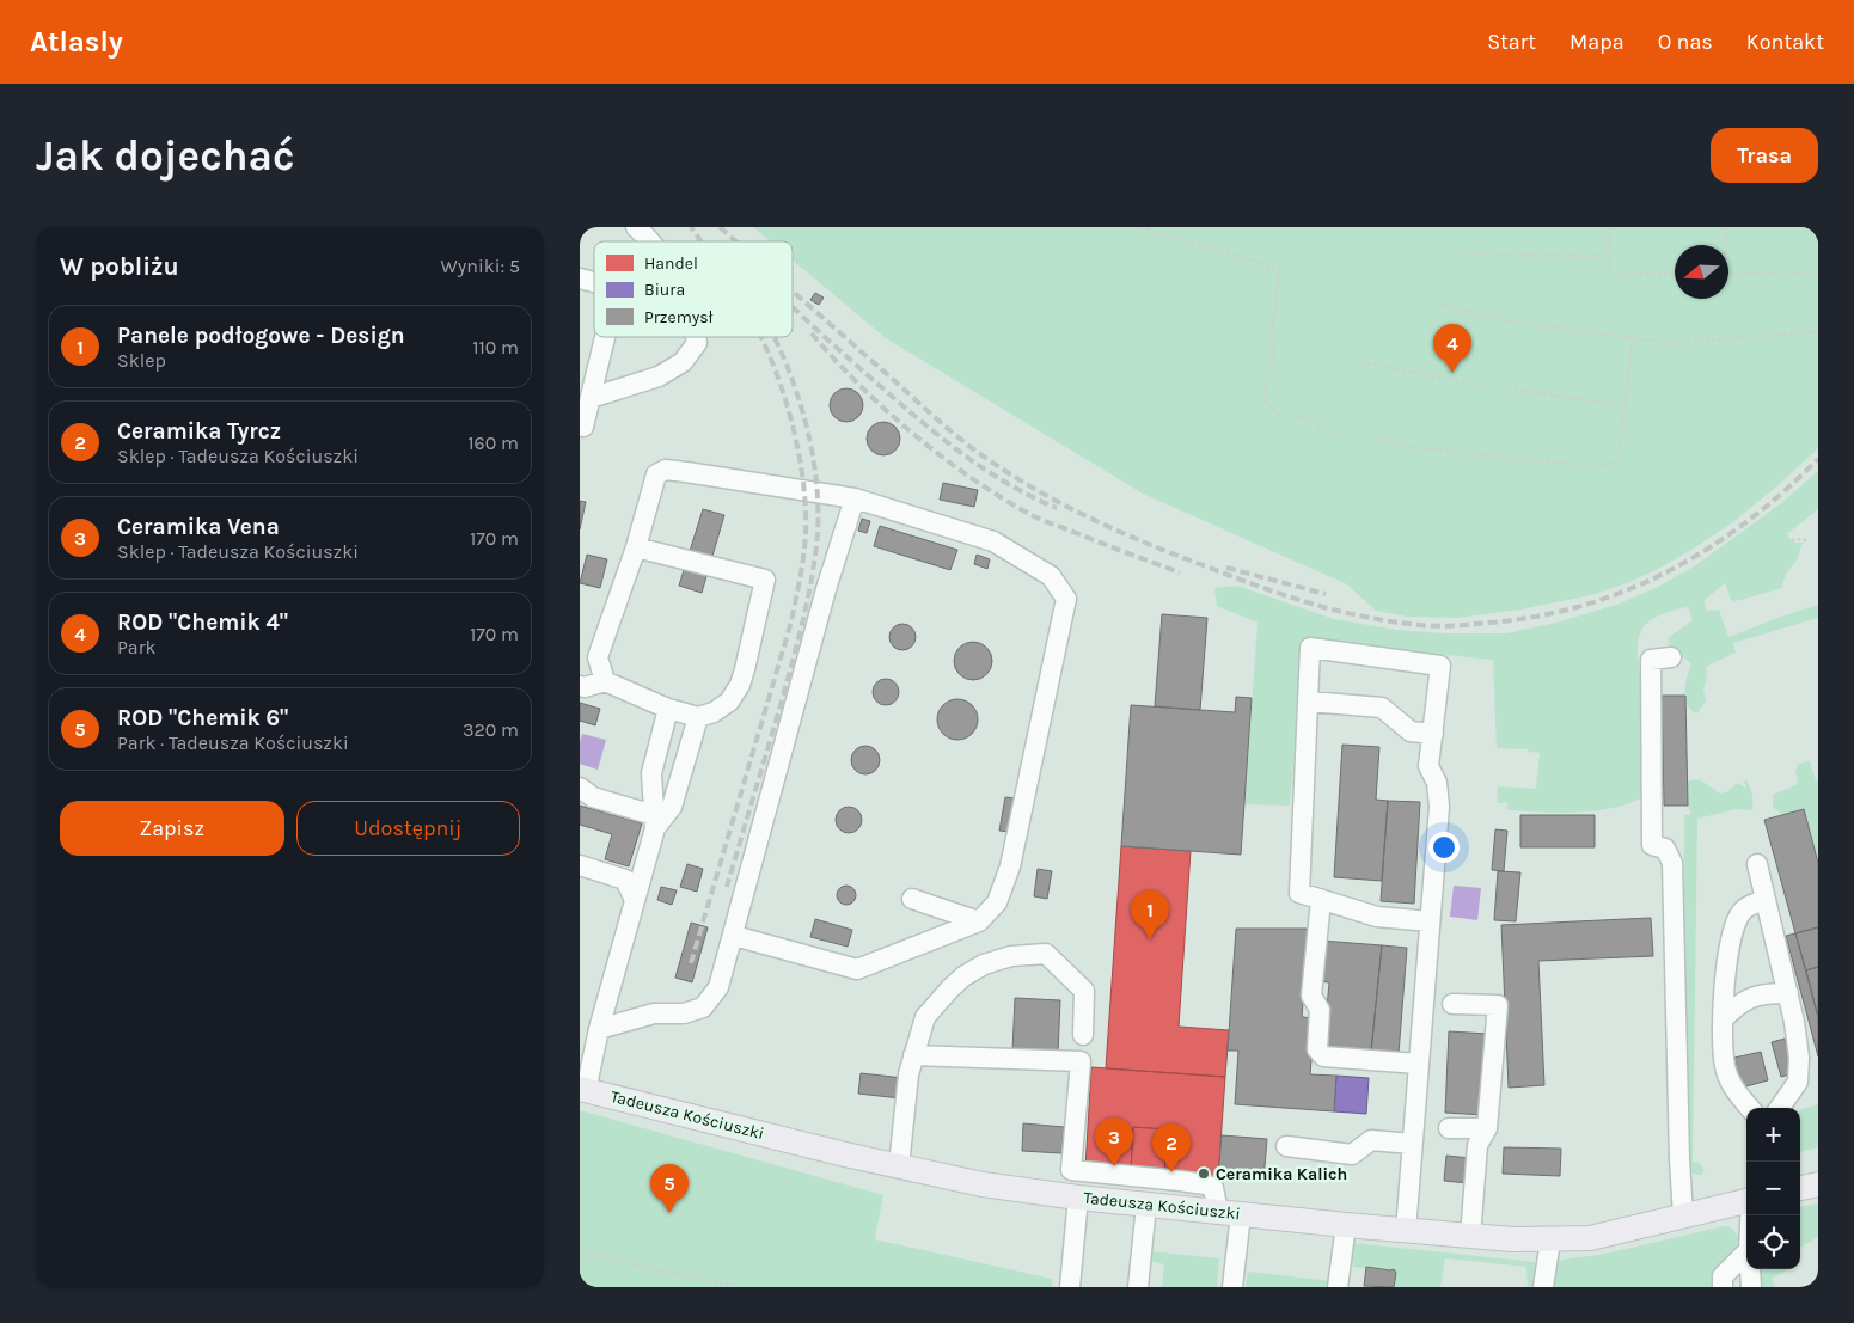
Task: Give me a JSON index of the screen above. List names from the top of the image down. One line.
{"streets":{"main road":["Tadeusza Kościuszki"]},"places":["Ceramika Kalich"],"legend":["Handel","Biura","Przemysł"],"north":"left","page":{"header":"Atlasly","nav":["Start","Mapa","O nas","Kontakt"],"buttons":["Trasa",["Zapisz","Udostępnij"]],"title":"Jak dojechać","heading":["W pobliżu","Wyniki: 5"],"list":[{"mark":"1","name":"Panele podłogowe - Design","note":"Sklep","value":"110 m"},{"mark":"2","name":"Ceramika Tyrcz","note":"Sklep · Tadeusza Kościuszki","value":"160 m"},{"mark":"3","name":"Ceramika Vena","note":"Sklep · Tadeusza Kościuszki","value":"170 m"},{"mark":"4","name":"ROD \"Chemik 4\"","note":"Park","value":"170 m"},{"mark":"5","name":"ROD \"Chemik 6\"","note":"Park · Tadeusza Kościuszki","value":"320 m"}],"pins":["4","1","3","2","5"],"map_buttons":["+","−"]}}
